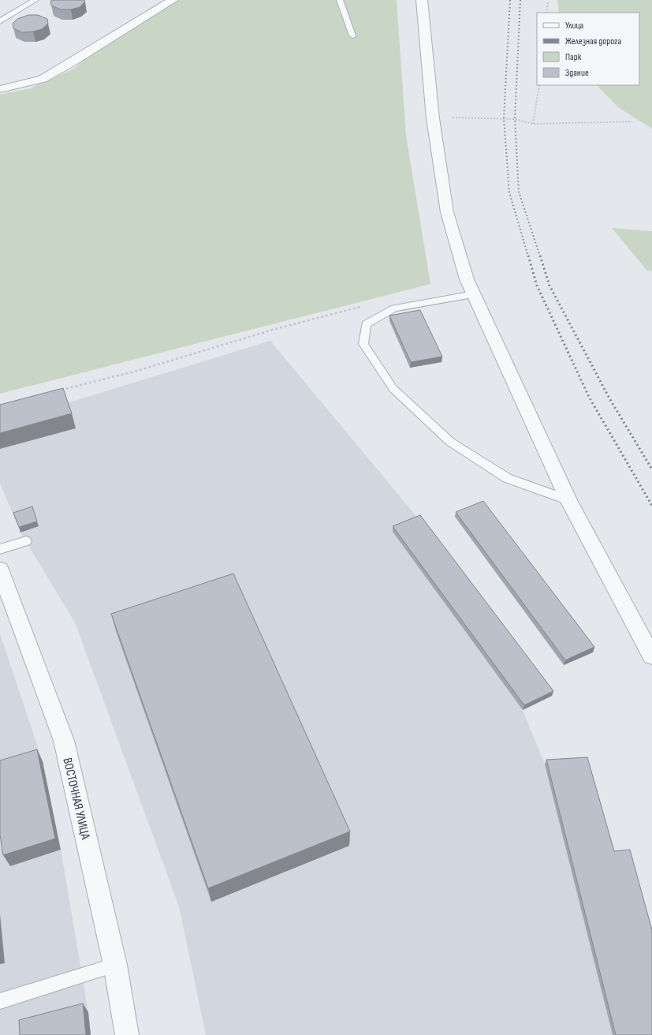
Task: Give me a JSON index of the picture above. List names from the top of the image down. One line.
{"streets":{"street":["ВОСТОЧНАЯ УЛИЦА"]},"legend":["Улица","Железная дорога","Парк","Здание"]}
